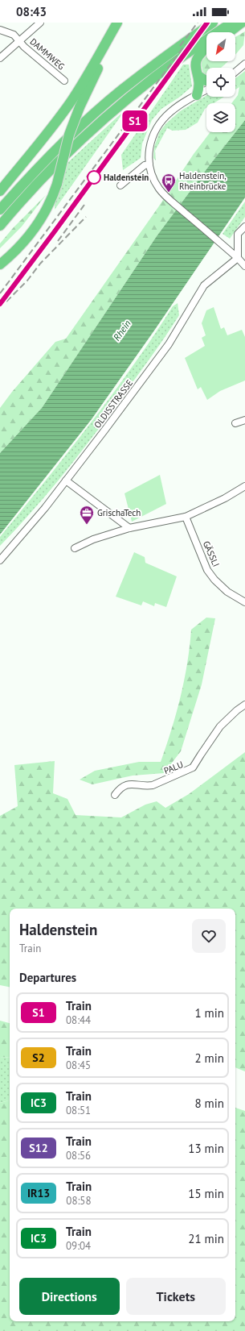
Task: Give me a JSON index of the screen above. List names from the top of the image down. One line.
{"streets":{"street":["DAMMWEG","OLDISSTRASSE","GÄSSLI","PALU"]},"water":["Rhein"],"places":{"other":["Haldenstein"],"bus stop":["Haldenstein, Rheinbrücke"],"office":["GrischaTech"]},"north":"bottom left","page":{"status":"08:43","on_map":"S1","heading":[["Haldenstein","Train"],"Departures"],"list":[{"mark":"S1","name":"Train","note":"08:44","value":"1 min"},{"mark":"S2","name":"Train","note":"08:45","value":"2 min"},{"mark":"IC3","name":"Train","note":"08:51","value":"8 min"},{"mark":"S12","name":"Train","note":"08:56","value":"13 min"},{"mark":"IR13","name":"Train","note":"08:58","value":"15 min"},{"mark":"IC3","name":"Train","note":"09:04","value":"21 min"}],"buttons":["Directions","Tickets"]}}
